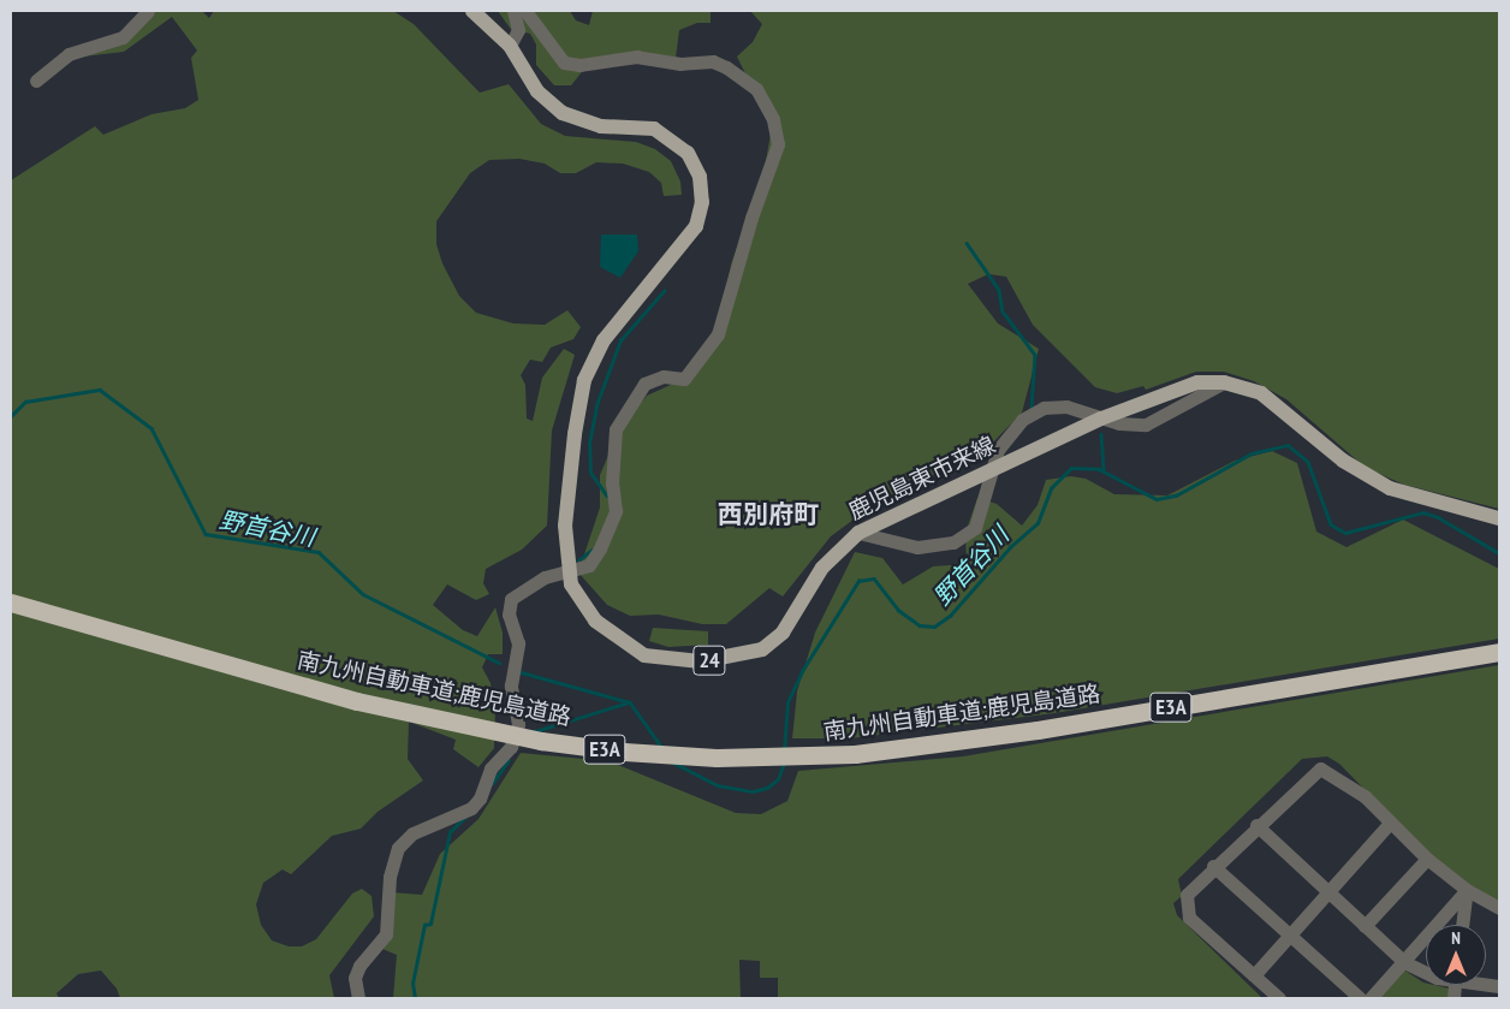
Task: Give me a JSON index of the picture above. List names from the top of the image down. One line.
{"streets":{"highway":["南九州自動車道;鹿児島道路","E3A"],"main road":["鹿児島東市来線","24"]},"districts":["西別府町"],"water":["野首谷川"],"north":"top"}
